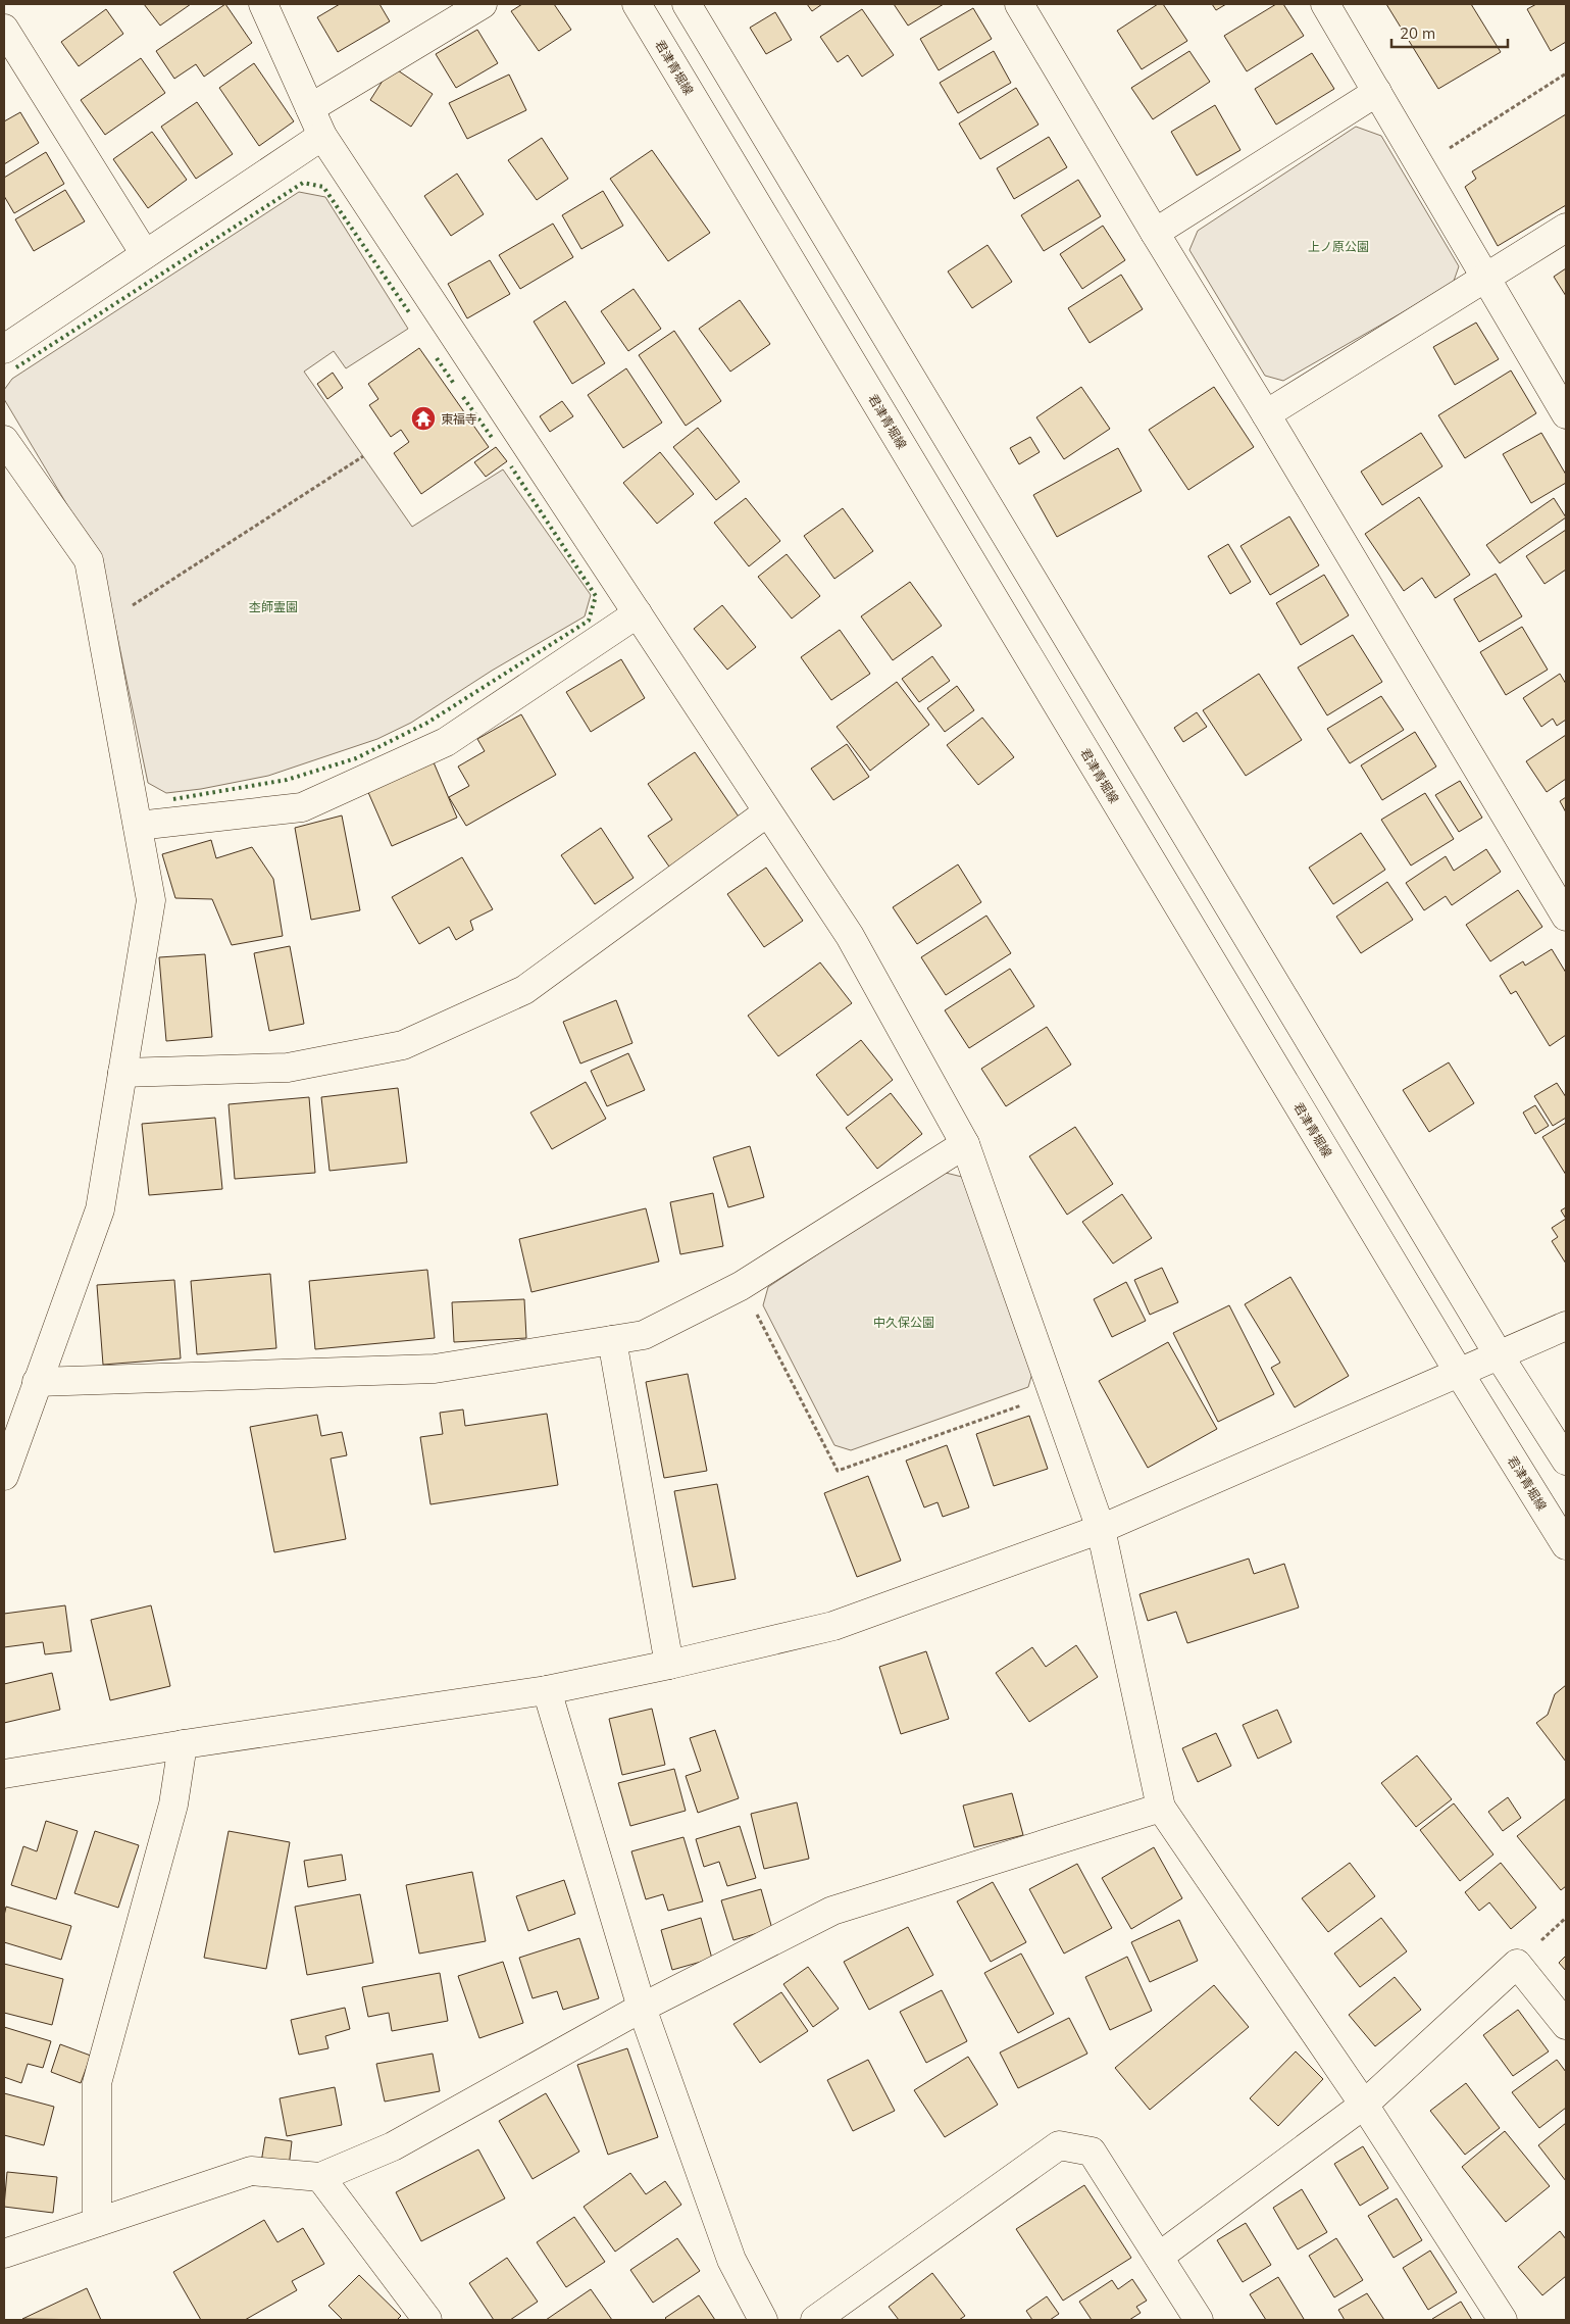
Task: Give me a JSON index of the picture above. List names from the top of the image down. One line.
{"streets":{"street":["君津青堀線"]},"parks":["上ノ原公園","杢師霊園","中久保公園"],"places":{"temple":["東福寺"]},"scale_bar":"20 m"}
